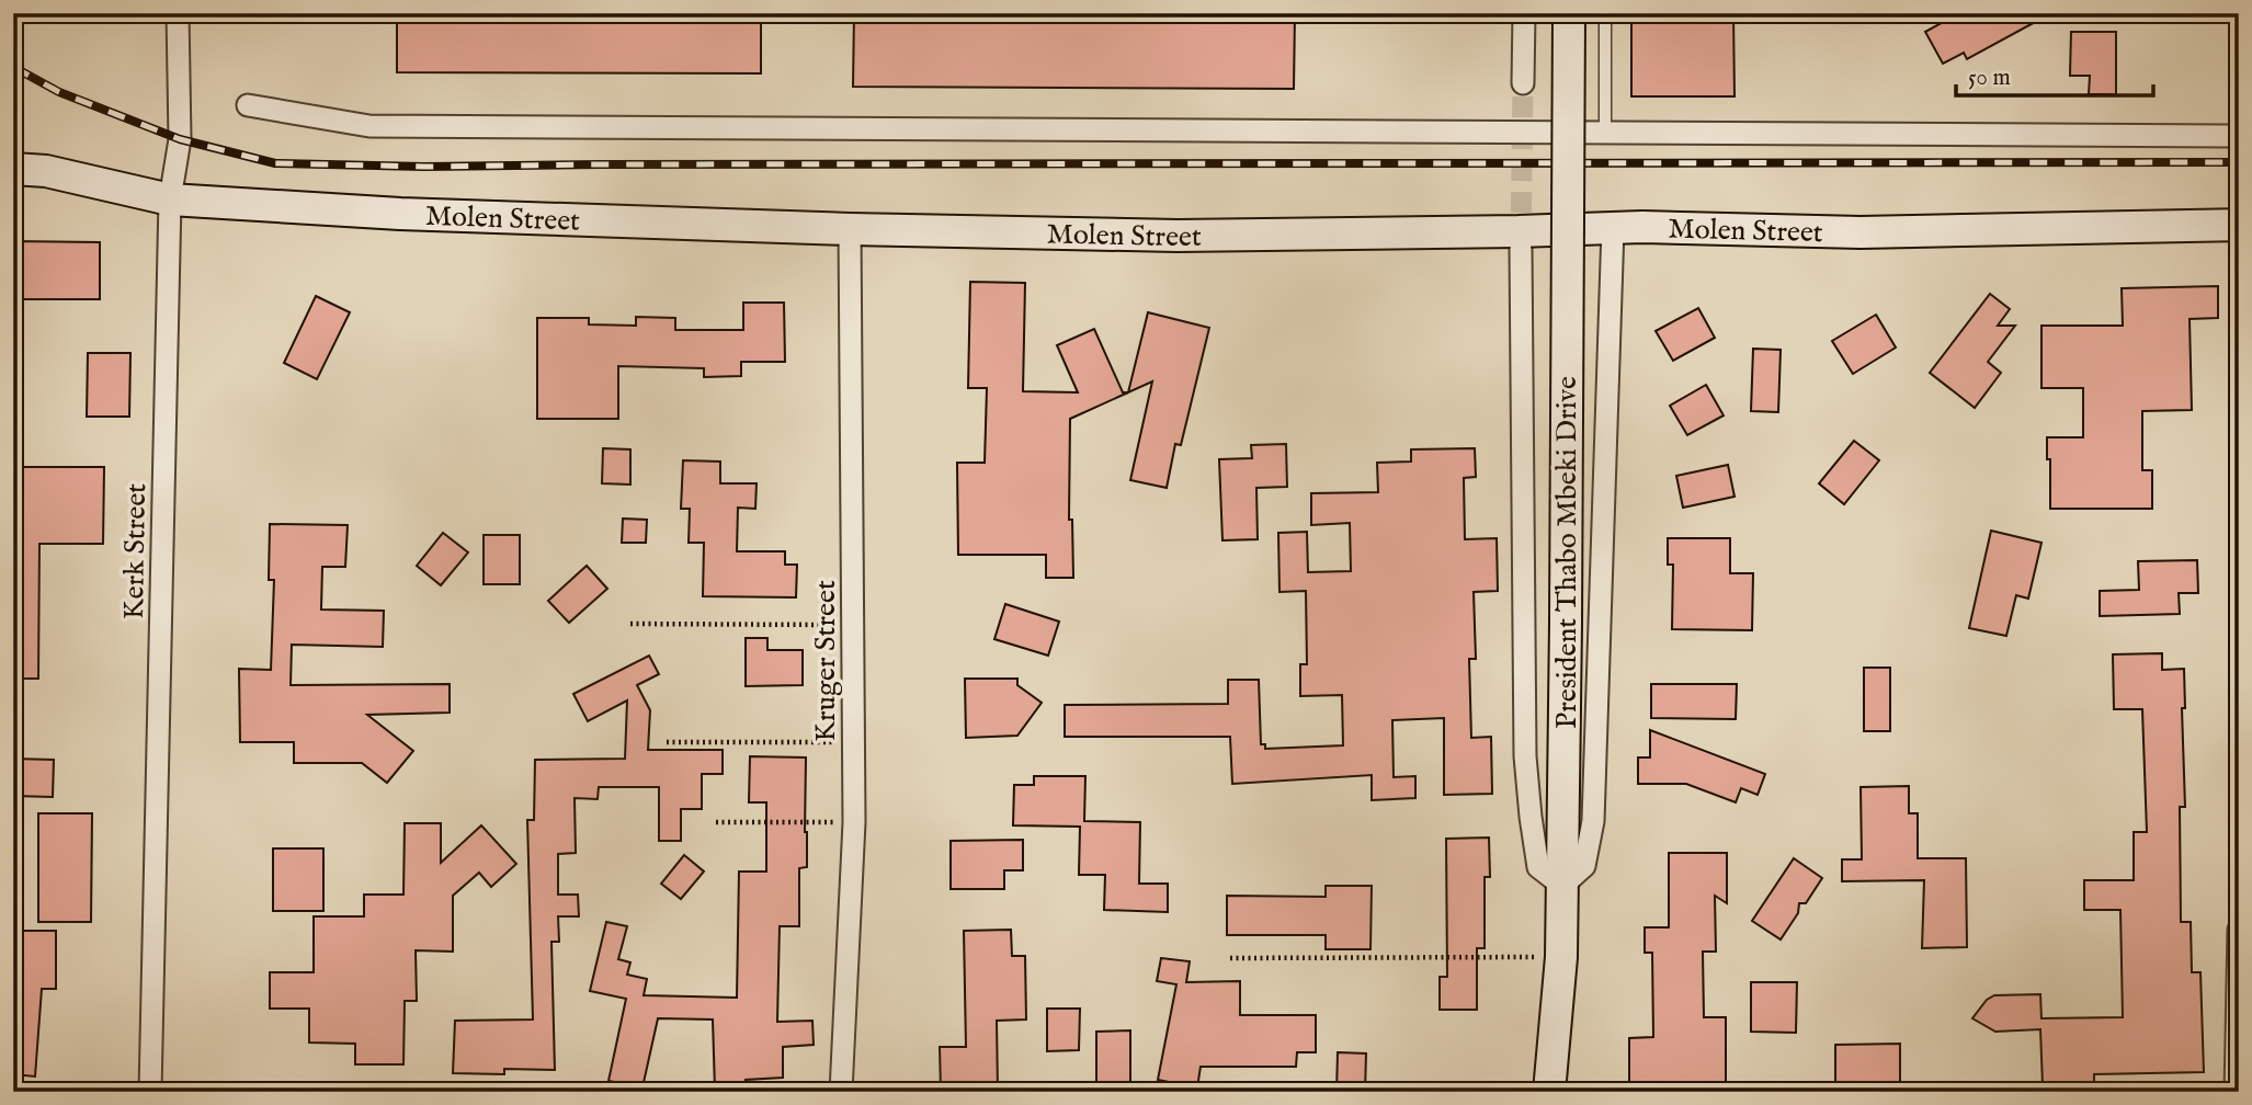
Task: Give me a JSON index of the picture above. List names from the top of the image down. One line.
{"streets":{"street":["Molen Street","Kerk Street","President Thabo Mbeki Drive","Kruger Street"]},"crossings":[["Molen Street","Kerk Street"],["Molen Street","Kruger Street"]],"scale_bar":"50 m"}
